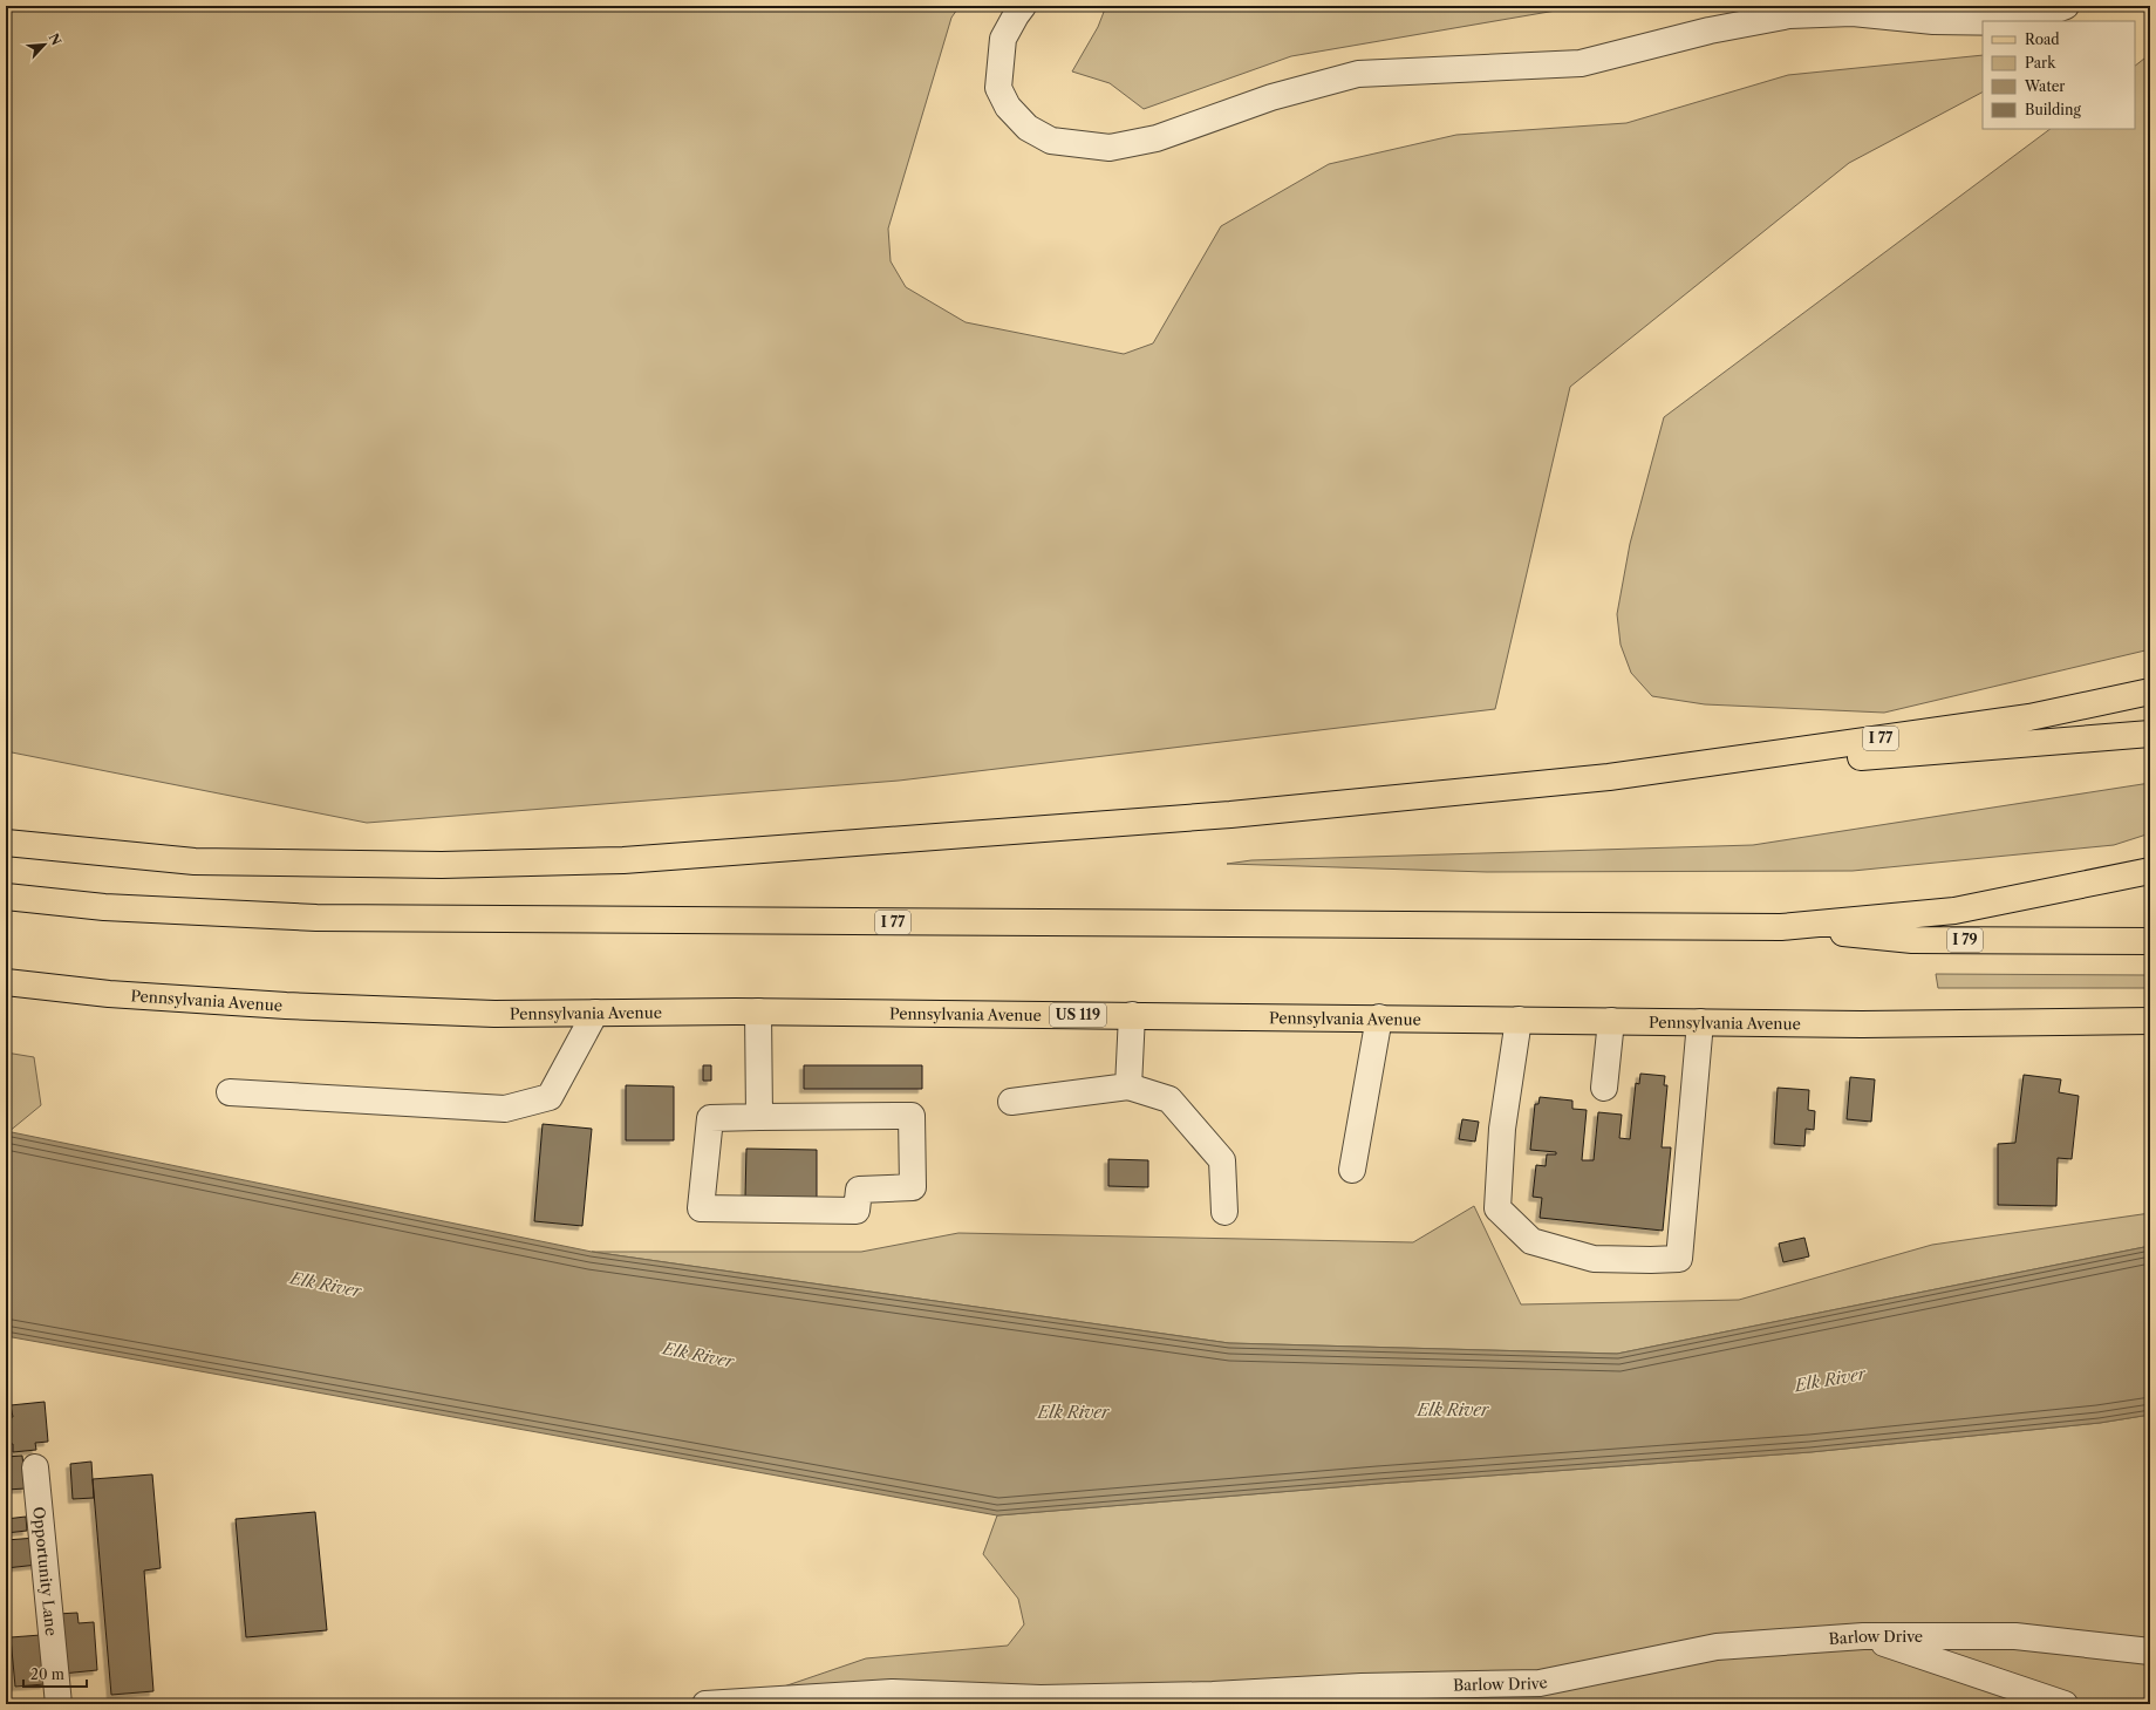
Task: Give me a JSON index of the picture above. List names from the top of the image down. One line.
{"streets":{"main road":["I 77","I 79","Pennsylvania Avenue","US 119"],"street":["Opportunity Lane","Barlow Drive"]},"crossings":[["I 77","I 79"]],"water":["Elk River"],"legend":["Road","Park","Water","Building"],"scale_bar":"20 m","north":"top right"}
